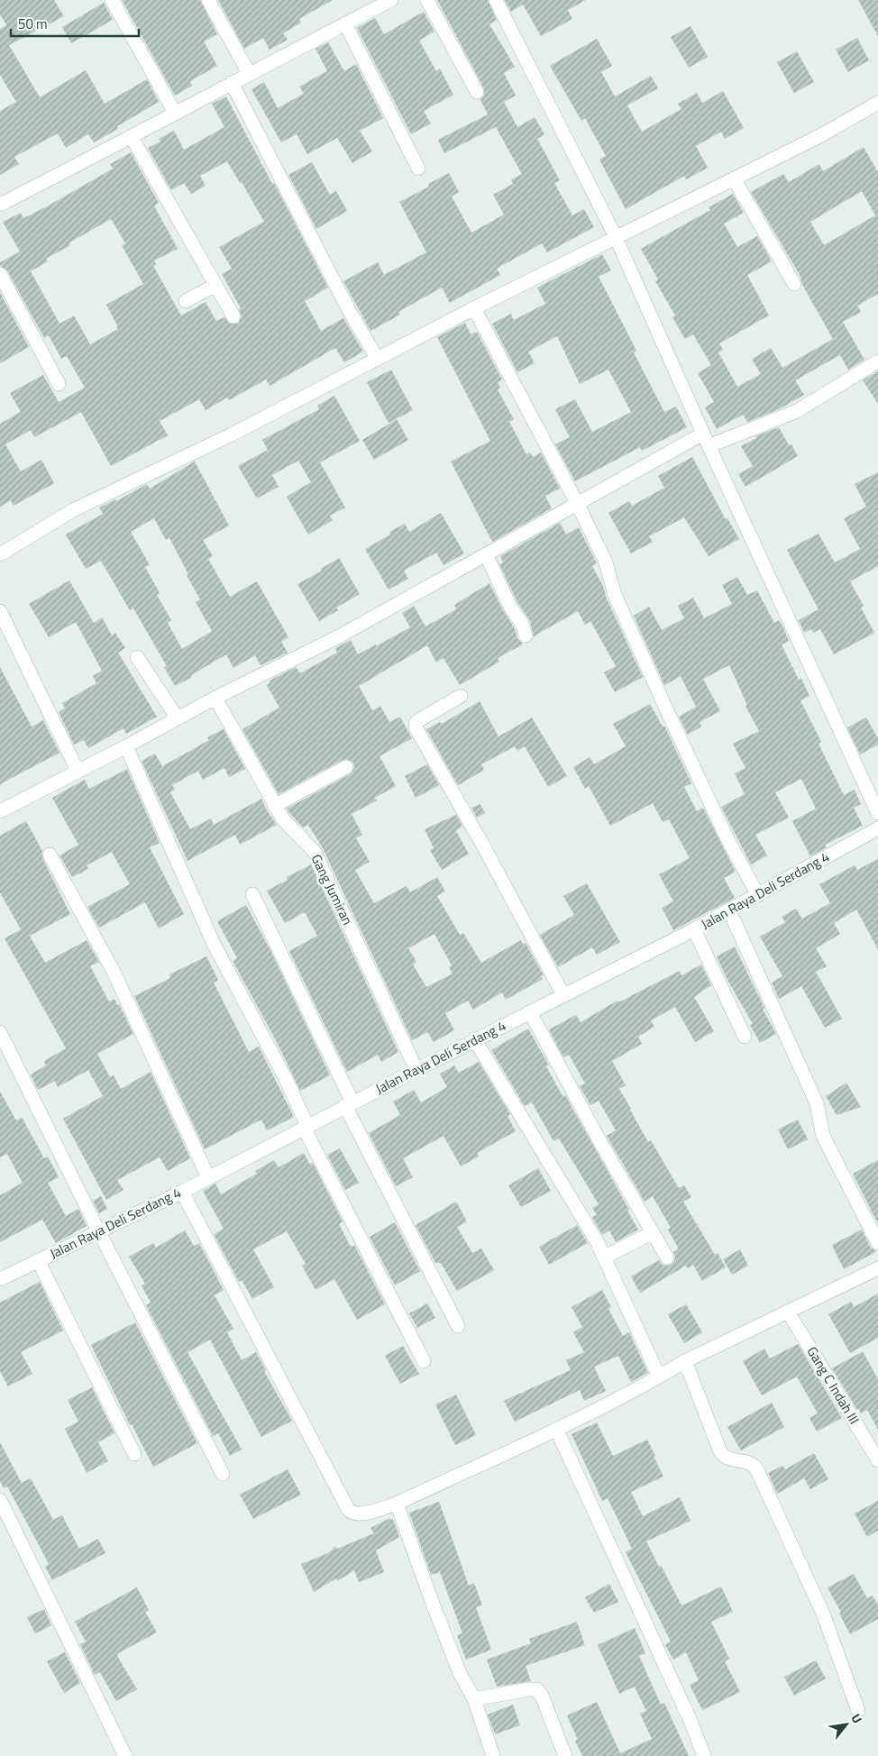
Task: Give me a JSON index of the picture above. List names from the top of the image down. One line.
{"streets":{"street":["Gang Jumiran","Jalan Raya Deli Serdang 4","Gang C Indah III"]},"crossings":[["Gang Jumiran","Jalan Raya Deli Serdang 4"]],"scale_bar":"50 m","north":"top right"}
